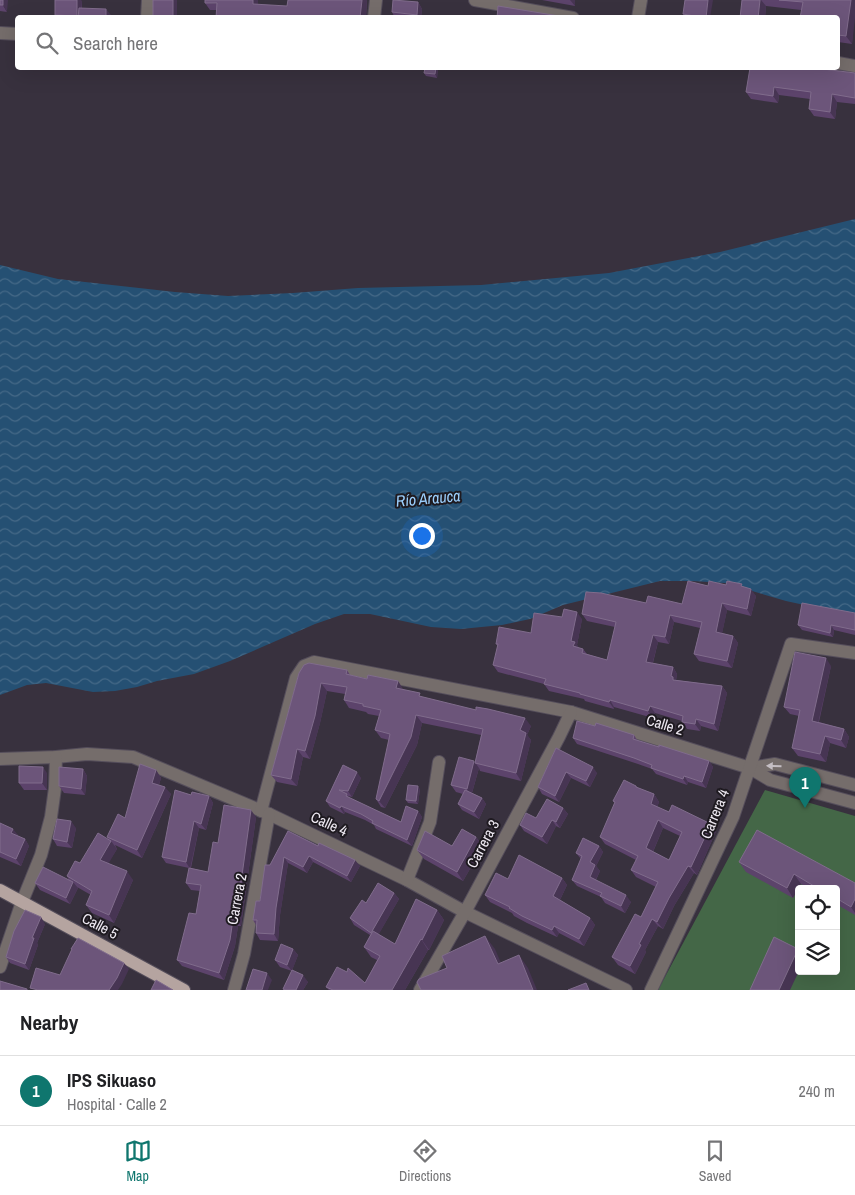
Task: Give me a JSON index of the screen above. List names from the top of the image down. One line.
{"streets":{"main road":["Calle 5"],"street":["Calle 2","Carrera 4","Calle 4","Carrera 3","Carrera 2"]},"crossings":[["Calle 2","Carrera 4"],["Calle 2","Calle 4"],["Calle 2","Carrera 3"],["Calle 2","Carrera 2"],["Calle 4","Carrera 3"],["Calle 4","Carrera 2"]],"water":["Río Arauca"],"page":{"search":"Search here","pins":"1","heading":"Nearby","list":[{"mark":"1","name":"IPS Sikuaso","note":"Hospital · Calle 2","value":"240 m"}],"nav":["Map","Directions","Saved"]}}
